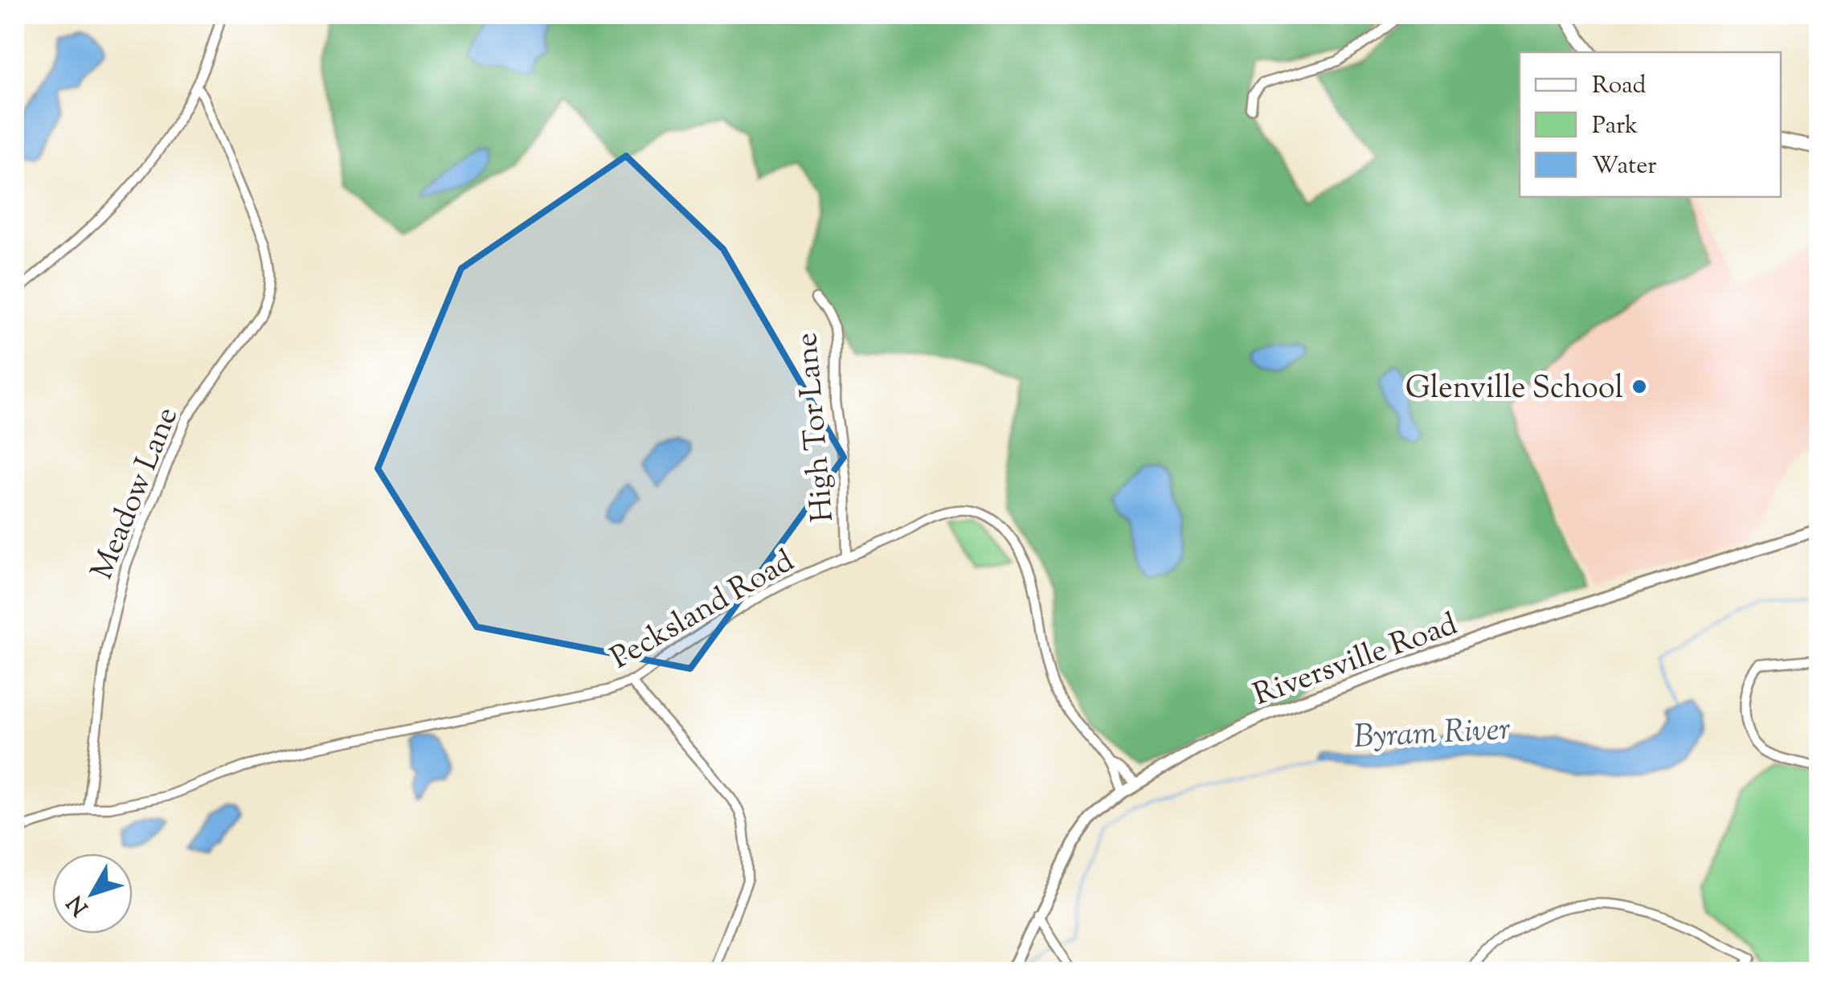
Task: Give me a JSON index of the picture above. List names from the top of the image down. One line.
{"streets":{"street":["High Tor Lane","Meadow Lane","Pecksland Road","Riversville Road"]},"crossings":[["High Tor Lane","Pecksland Road"],["Meadow Lane","Pecksland Road"],["Pecksland Road","Riversville Road"]],"water":["Byram River"],"places":["Glenville School"],"legend":["Road","Park","Water"],"north":"bottom left"}
